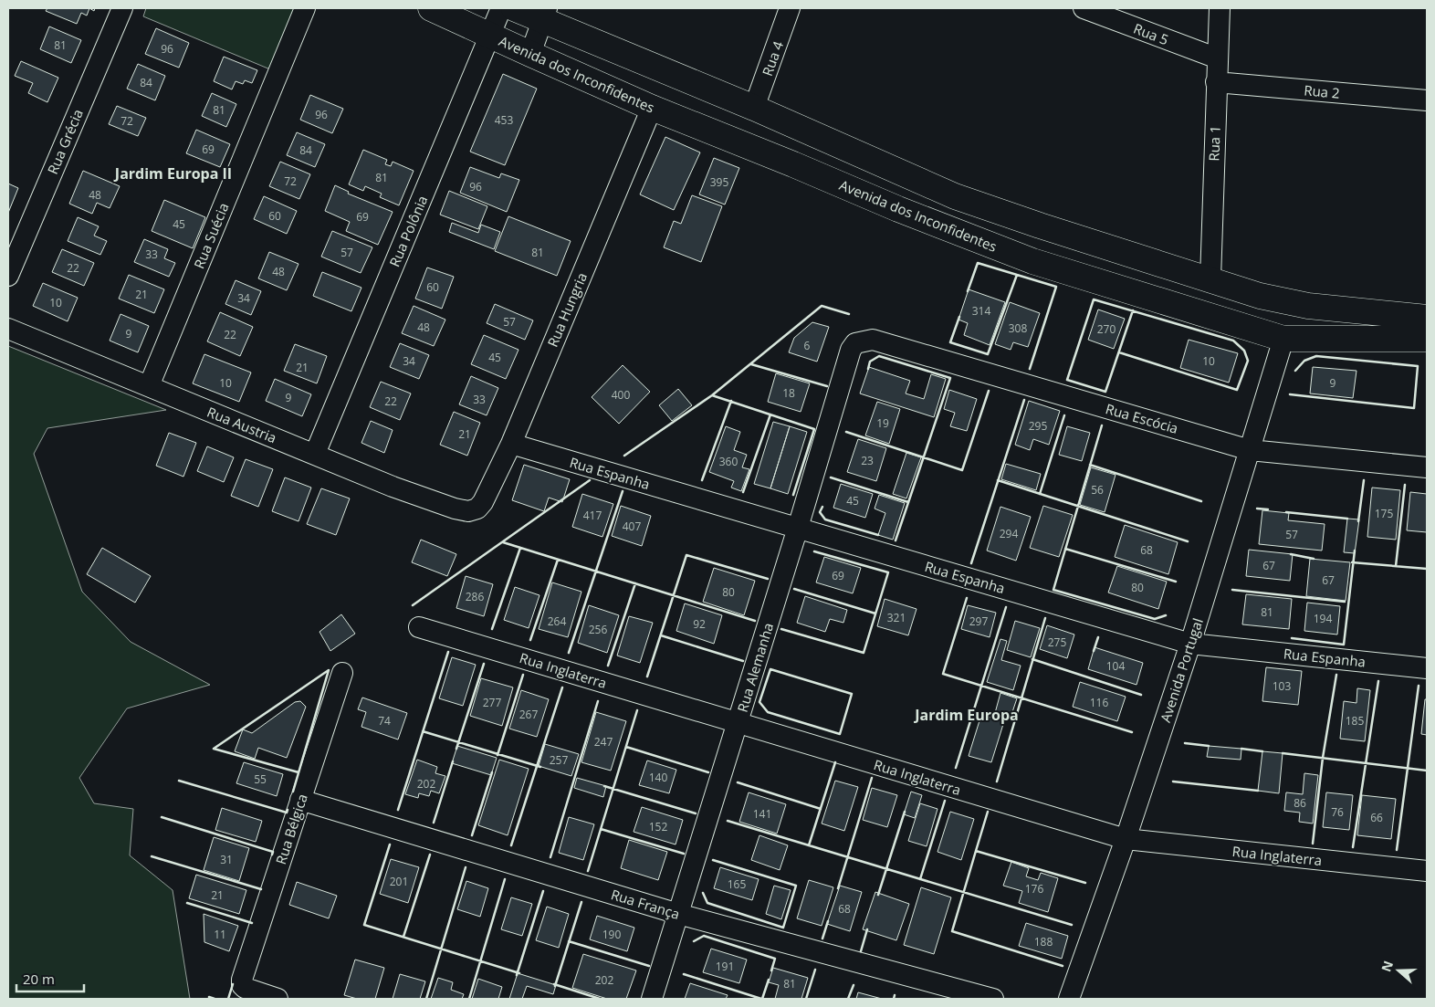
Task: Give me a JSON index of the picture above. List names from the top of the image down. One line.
{"streets":{"street":["Rua 5","Rua 4","Avenida dos Inconfidentes","Rua 2","Rua Grécia","Rua 1","Rua Polônia","Rua Suécia","Rua Hungria","Rua Escócia","Rua Austria","Rua Espanha","Rua Alemanha","Rua Inglaterra","Avenida Portugal","Rua Bélgica","Rua França"]},"crossings":[["Rua 5","Rua 1"],["Avenida dos Inconfidentes","Rua Polônia"],["Avenida dos Inconfidentes","Rua Hungria"],["Avenida dos Inconfidentes","Avenida Portugal"],["Rua 2","Rua 1"],["Rua Polônia","Rua Austria"],["Rua Suécia","Rua Austria"],["Rua Hungria","Rua Austria"],["Rua Hungria","Rua Espanha"],["Rua Escócia","Rua Alemanha"],["Rua Escócia","Avenida Portugal"],["Rua Espanha","Rua Alemanha"],["Rua Espanha","Avenida Portugal"],["Rua Alemanha","Rua Inglaterra"],["Rua Alemanha","Rua França"],["Rua Inglaterra","Avenida Portugal"],["Rua Bélgica","Rua França"]],"districts":["Jardim Europa II","Jardim Europa"],"house_numbers":["81","96","84","81","96","453","72","69","84","81","72","395","96","48","60","69","45","57","81","33","22","48","60","21","34","10","314","57","48","308","270","9","22","6","45","34","10","21","10","9","18","400","9","33","22","19","295","21","23","360","56","45","175","417","407","294","57","68","67","69","67","80","80","286","81","321","194","264","297","92","256","275","104","103","277","116","267","74","185","247","257","140","55","202","86","76","141","66","152","31","201","165","176","21","68","11","190","188","191","202","81"],"scale_bar":"20 m","north":"left"}
